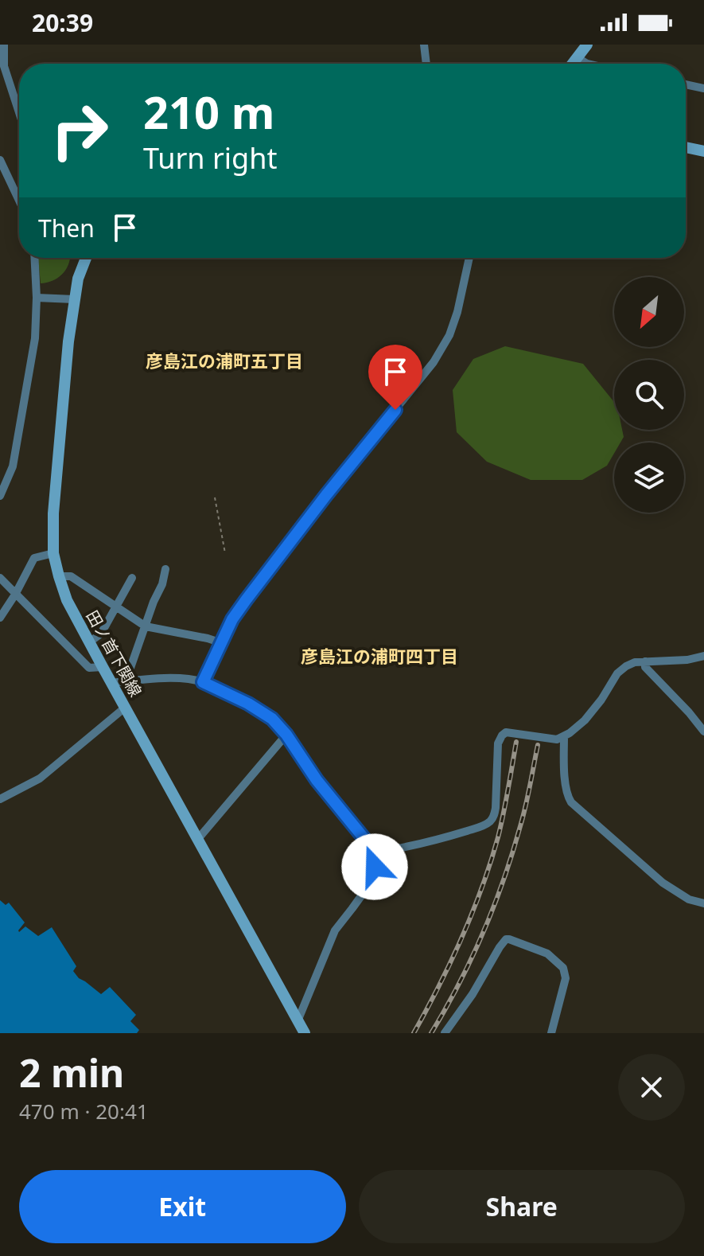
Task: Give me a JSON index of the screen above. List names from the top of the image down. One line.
{"streets":{"main road":["田ノ首下関線"]},"districts":["彦島江の浦町五丁目","彦島江の浦町四丁目"],"north":"bottom left","page":{"status":"20:39","turn":["210 m","Turn right"],"then":"Then","heading":["2 min","470 m · 20:41"],"buttons":["Exit","Share"]}}
